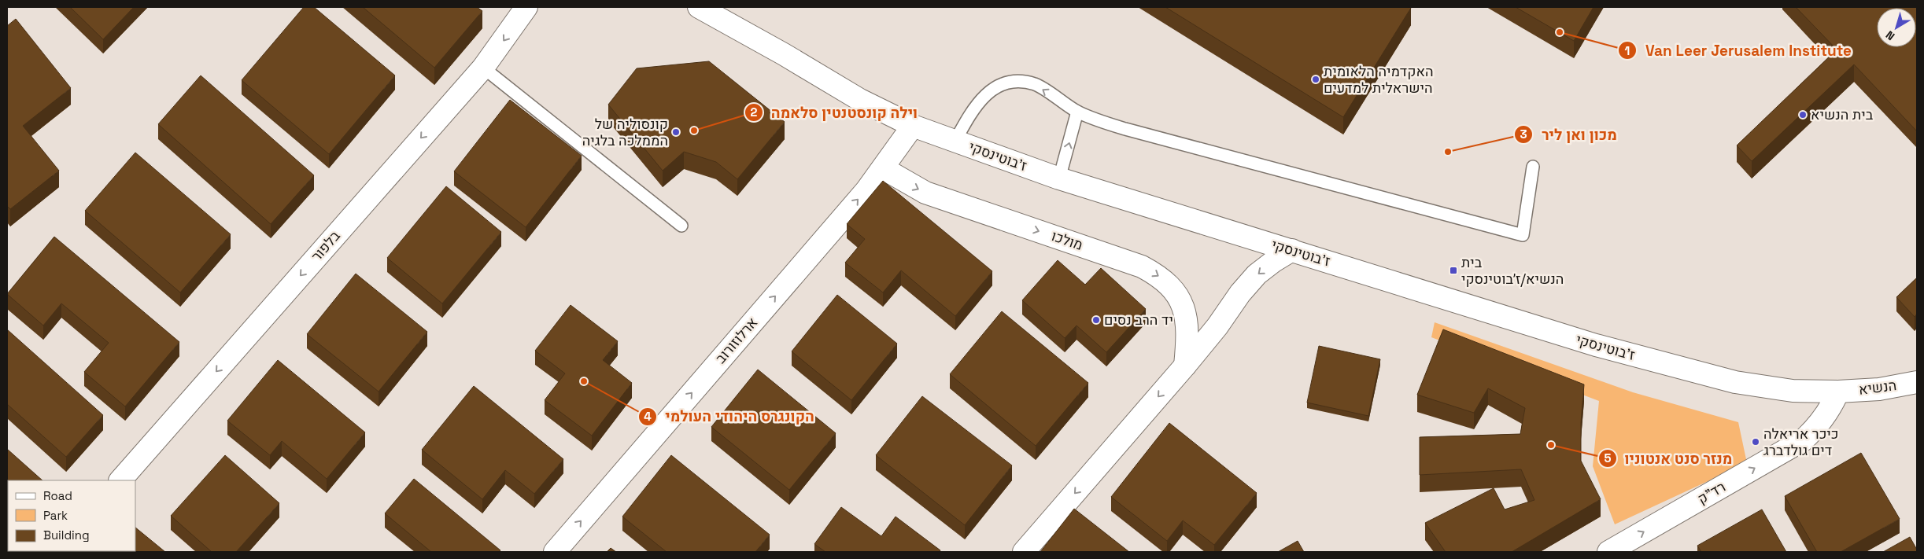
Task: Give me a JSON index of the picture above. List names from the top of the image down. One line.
{"streets":{"street":["ז'בוטינסקי","מולכו","בלפור","ארלוזורוב","הנשיא","רד\"ק"]},"crossings":[["ז'בוטינסקי","ארלוזורוב"],["ז'בוטינסקי","הנשיא"],["ז'בוטינסקי","רד\"ק"],["מולכו","ארלוזורוב"],["הנשיא","רד\"ק"]],"one_way":["מולכו","בלפור","ארלוזורוב","רד\"ק"],"places":{"other":["Van Leer Jerusalem Institute","האקדמיה הלאומית הישראלית למדעים","בית הנשיא","וילה קונסטנטין סלאמה","קונסוליה של הממלכה בלגיה","מכון ואן ליר","יד הרב נסים","הקונגרס היהודי העולמי","כיכר אריאלה דים גולדברג","מנזר סנט אנטוניו"],"transit":["בית הנשיא/ז׳בוטינסקי"]},"legend":["Road","Park","Building"],"north":"bottom left"}
